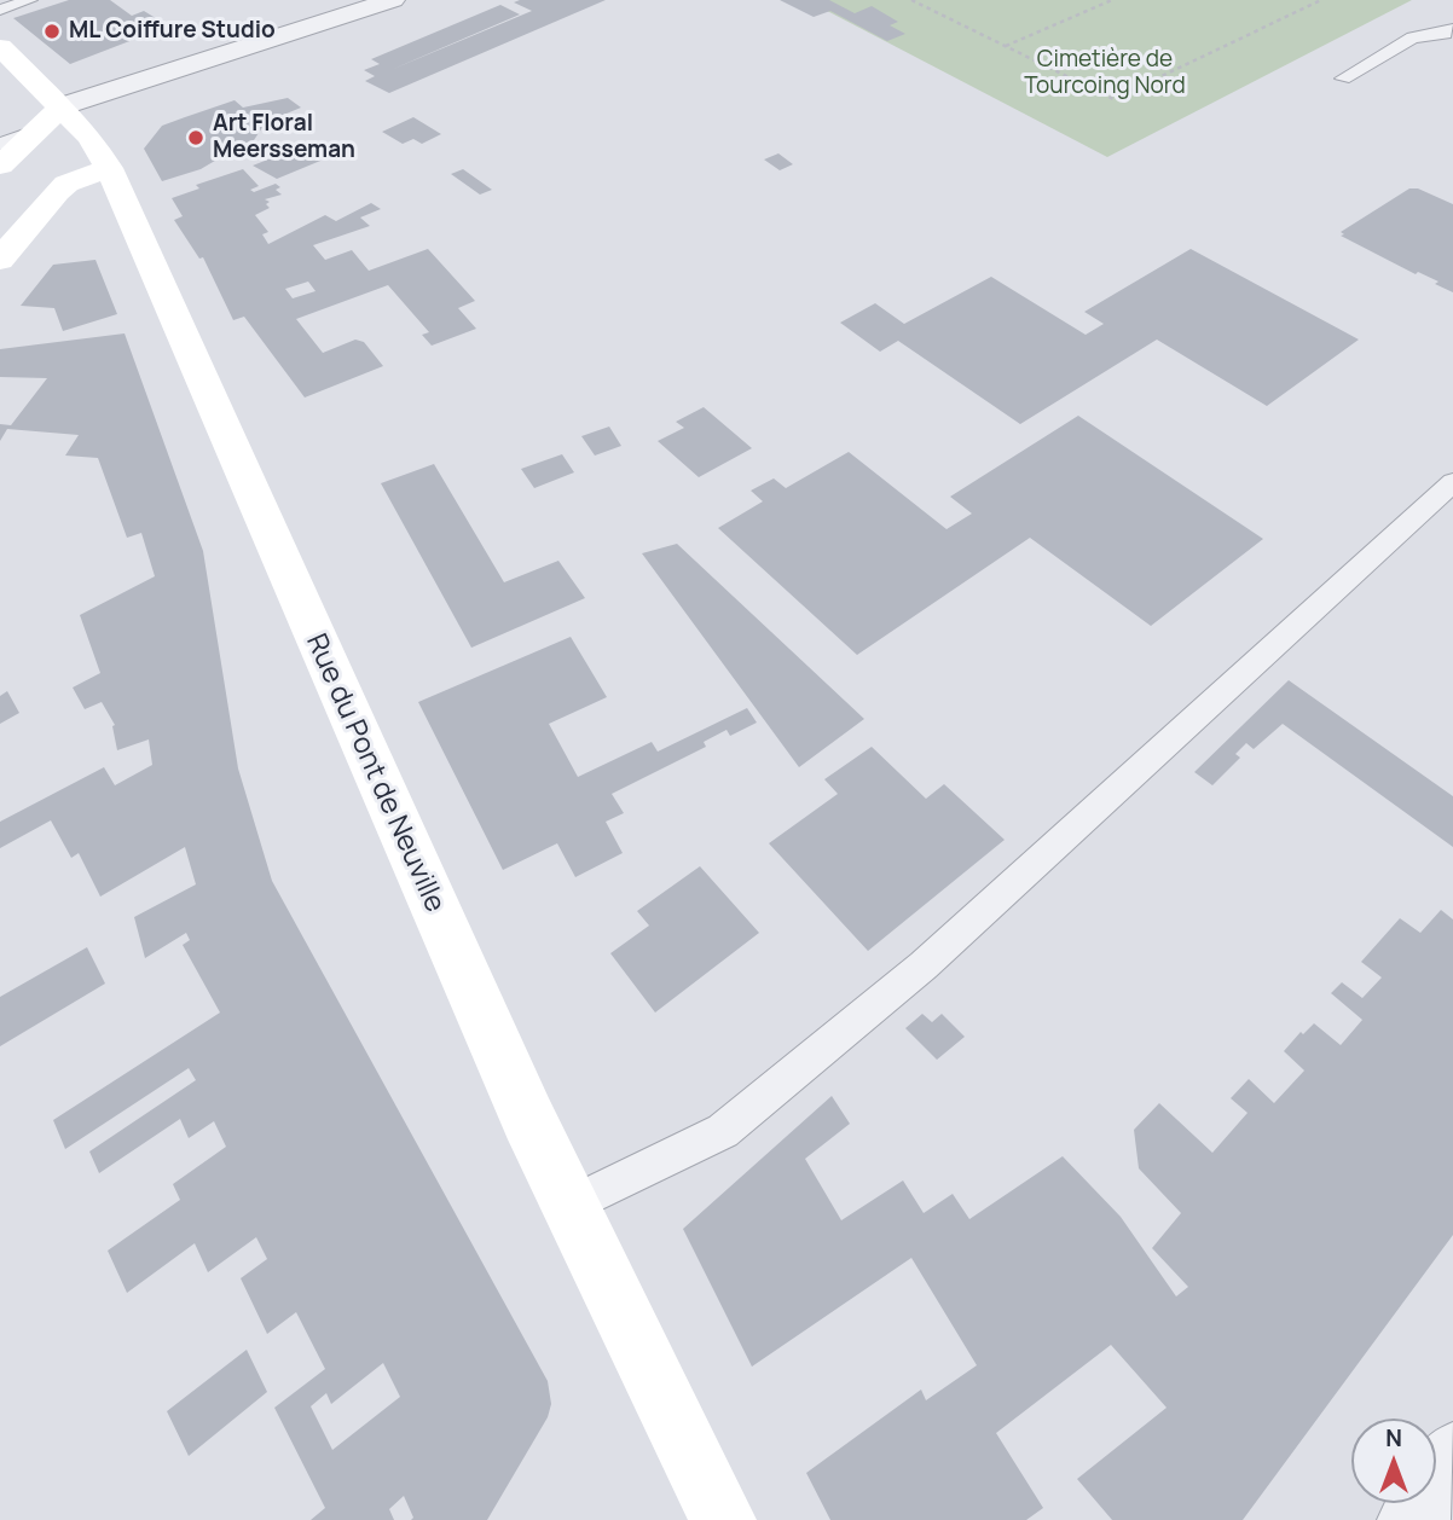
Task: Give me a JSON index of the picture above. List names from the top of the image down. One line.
{"streets":{"street":["Rue du Pont de Neuville"]},"parks":["Cimetière de Tourcoing Nord"],"places":["ML Coiffure Studio","Art Floral Meersseman"],"north":"top"}
